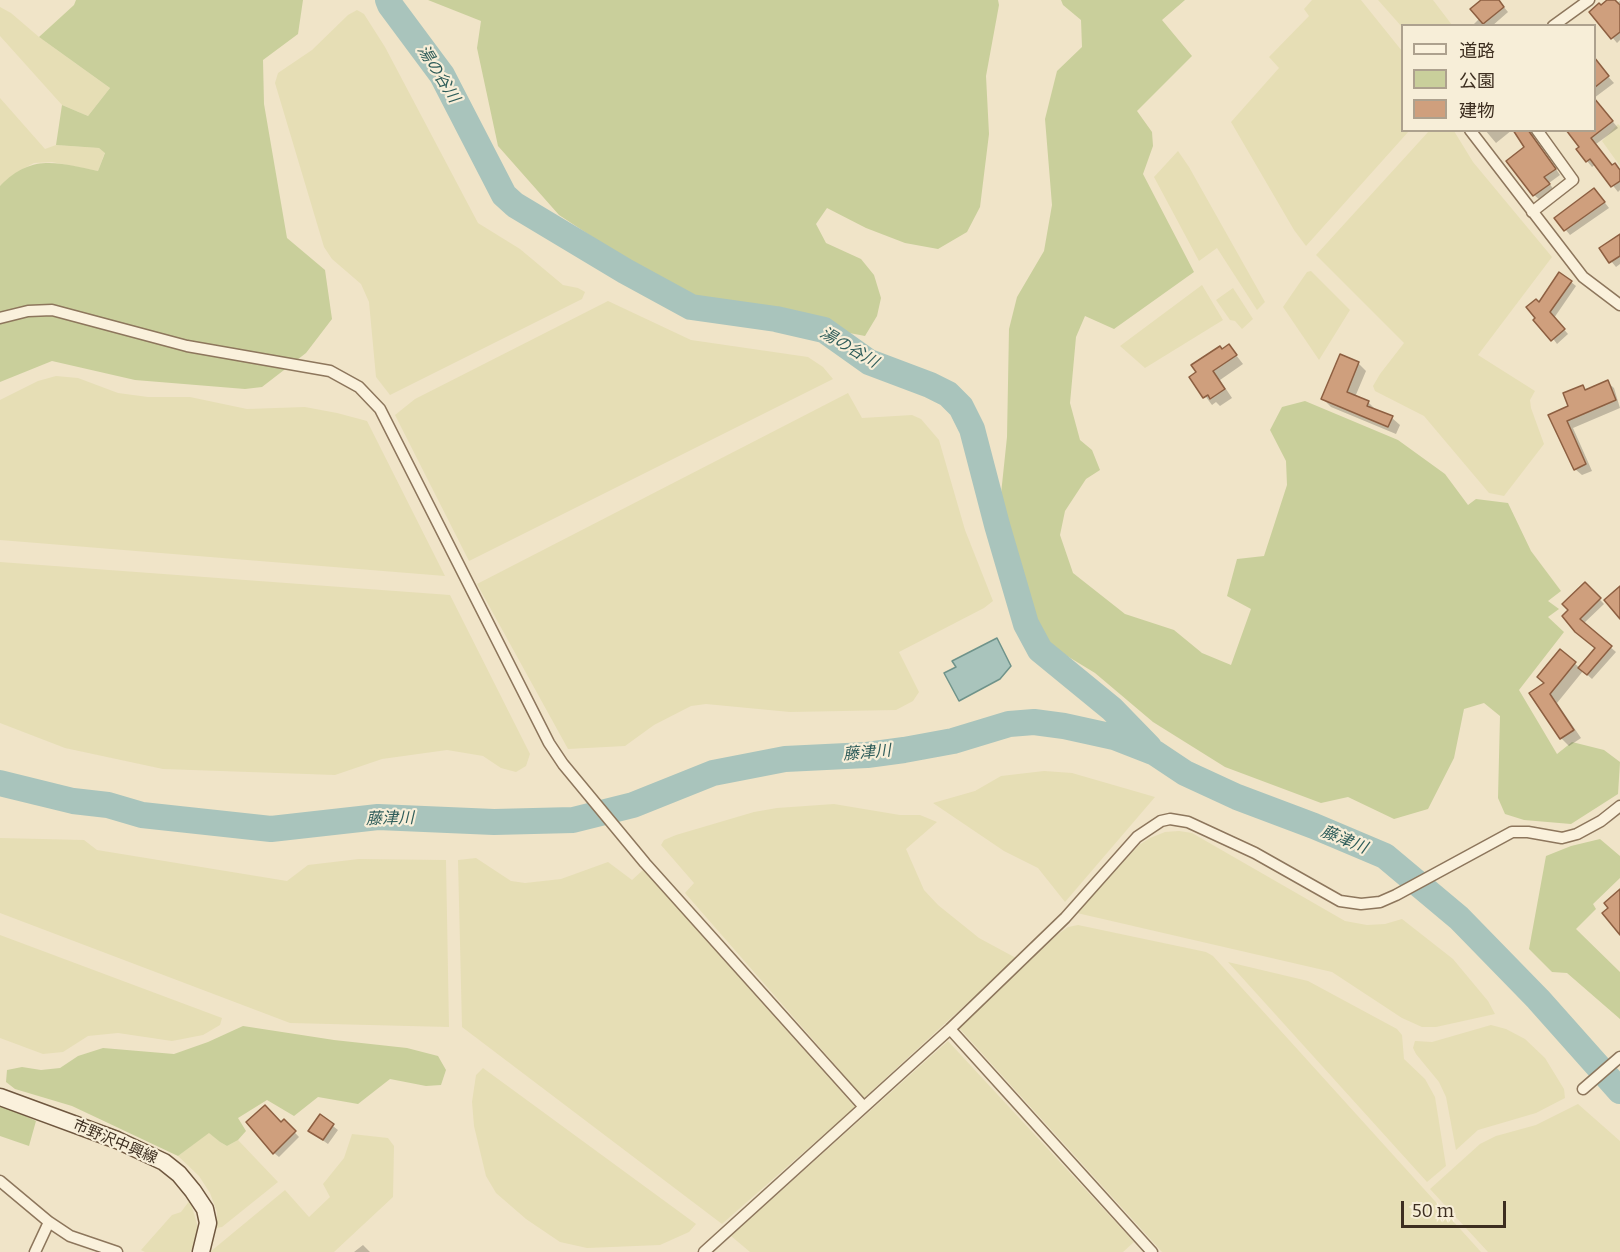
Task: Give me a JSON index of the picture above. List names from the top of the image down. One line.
{"streets":{"main road":["市野沢中興線"]},"water":["湯の谷川","藤津川"],"legend":["道路","公園","建物"],"scale_bar":"50 m"}
